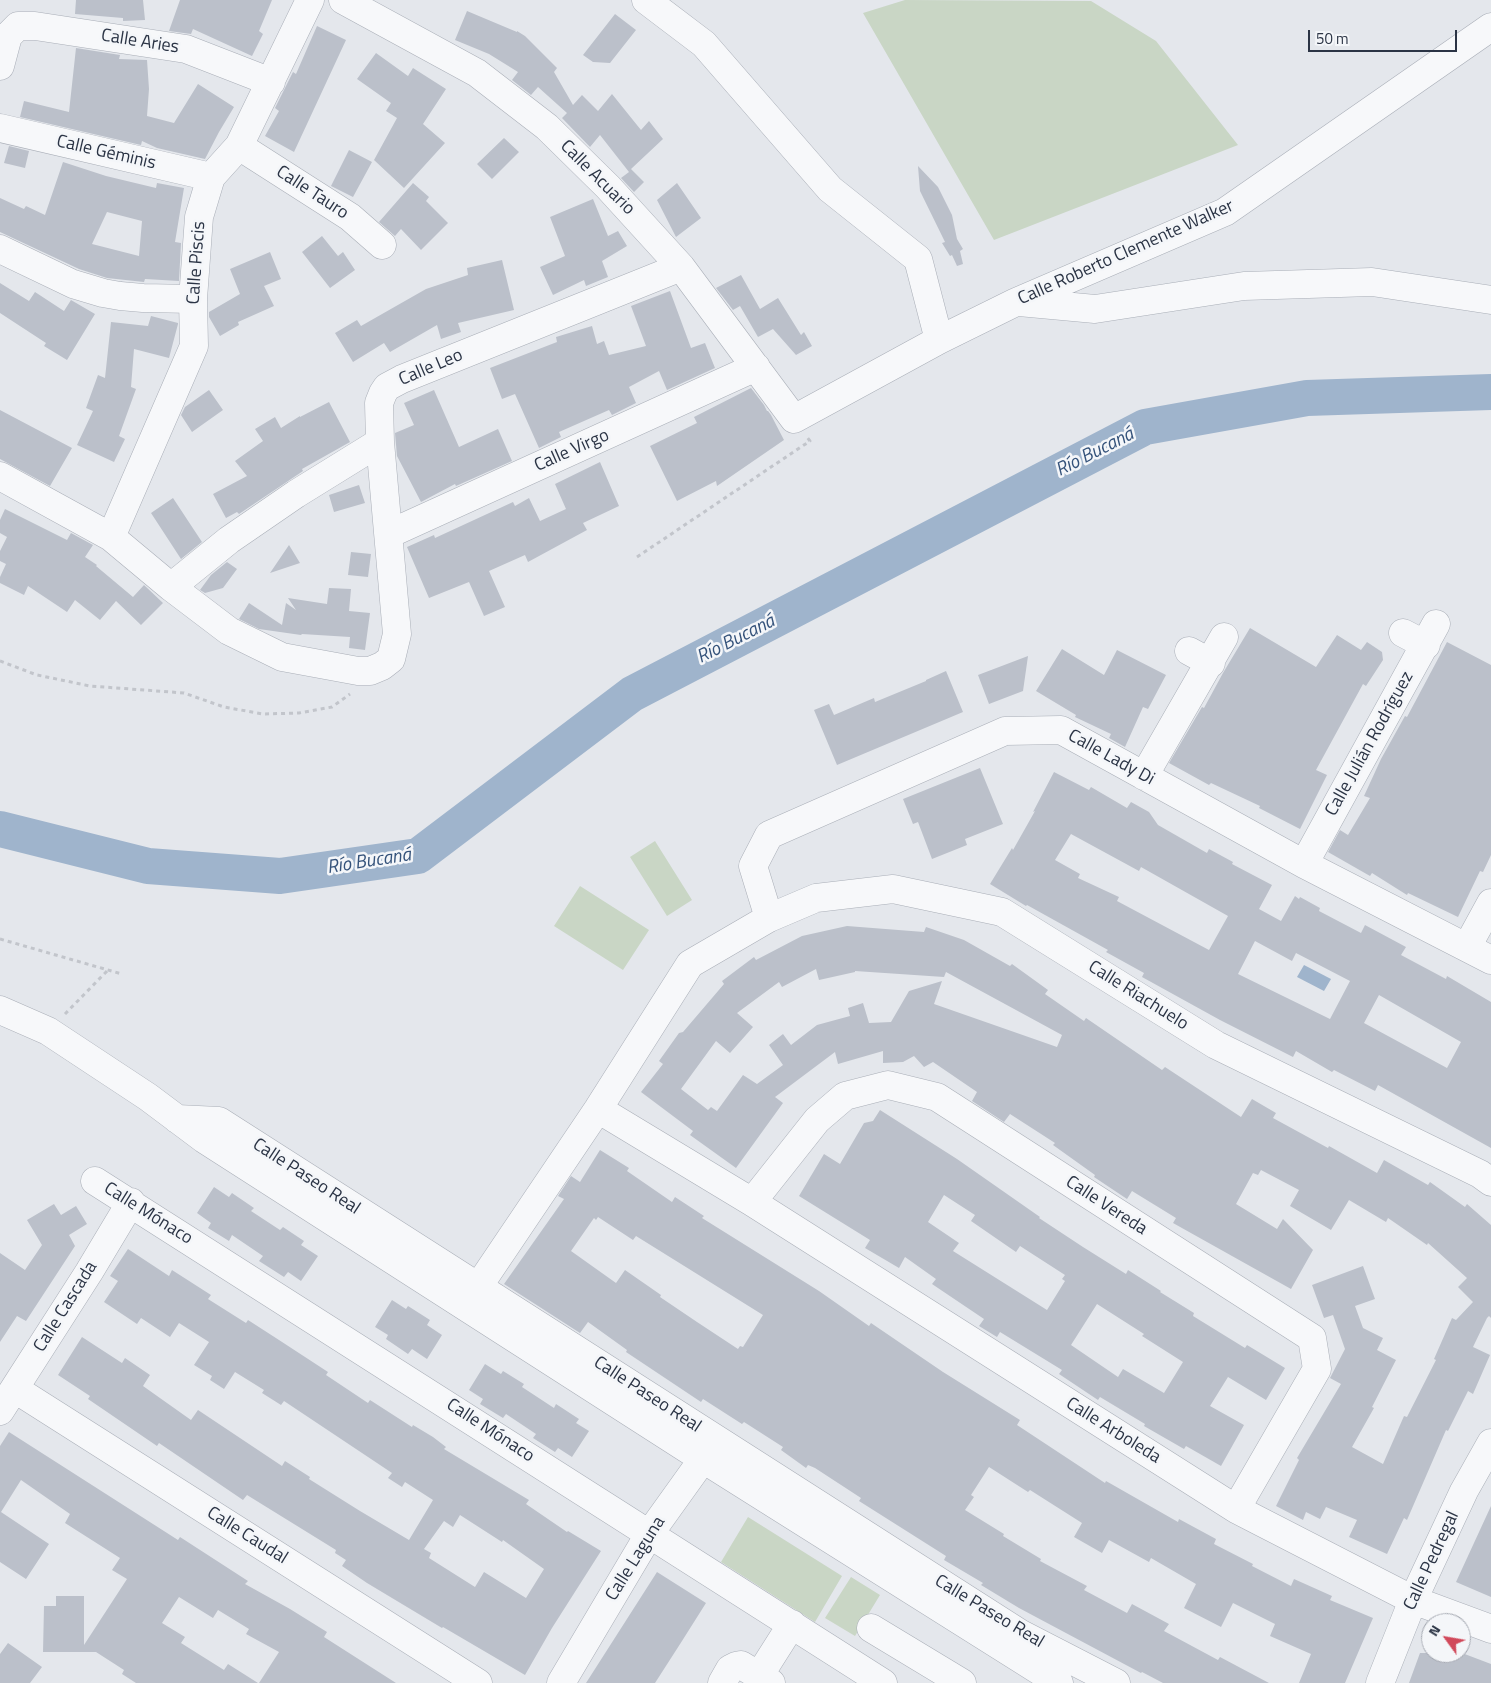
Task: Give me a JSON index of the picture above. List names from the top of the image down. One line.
{"streets":{"street":["Calle Aries","Calle Géminis","Calle Acuario","Calle Tauro","Calle Roberto Clemente Walker","Calle Piscis","Calle Leo","Calle Virgo","Calle Julián Rodríguez","Calle Lady Di","Calle Riachuelo","Calle Paseo Real","Calle Vereda","Calle Mónaco","Calle Cascada","Calle Arboleda","Calle Caudal","Calle Laguna","Calle Pedregal"]},"crossings":[["Calle Aries","Calle Piscis"],["Calle Géminis","Calle Piscis"],["Calle Acuario","Calle Roberto Clemente Walker"],["Calle Acuario","Calle Leo"],["Calle Acuario","Calle Virgo"],["Calle Tauro","Calle Piscis"],["Calle Leo","Calle Virgo"],["Calle Julián Rodríguez","Calle Lady Di"],["Calle Lady Di","Calle Riachuelo"],["Calle Riachuelo","Calle Paseo Real"],["Calle Riachuelo","Calle Arboleda"],["Calle Paseo Real","Calle Laguna"],["Calle Vereda","Calle Arboleda"],["Calle Mónaco","Calle Cascada"],["Calle Mónaco","Calle Laguna"],["Calle Cascada","Calle Caudal"],["Calle Arboleda","Calle Pedregal"]],"water":["Río Bucaná"],"scale_bar":"50 m","north":"top left"}
